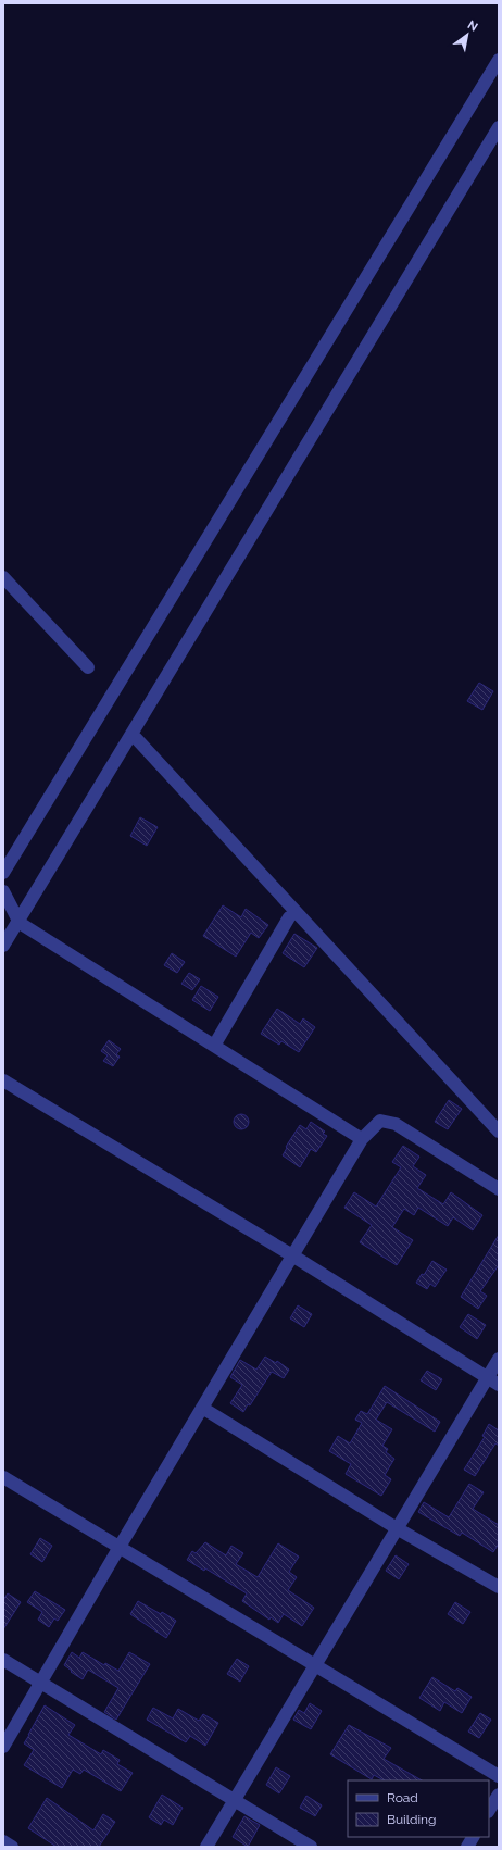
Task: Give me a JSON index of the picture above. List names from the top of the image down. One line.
{"legend":["Road","Building"],"north":"top right"}
